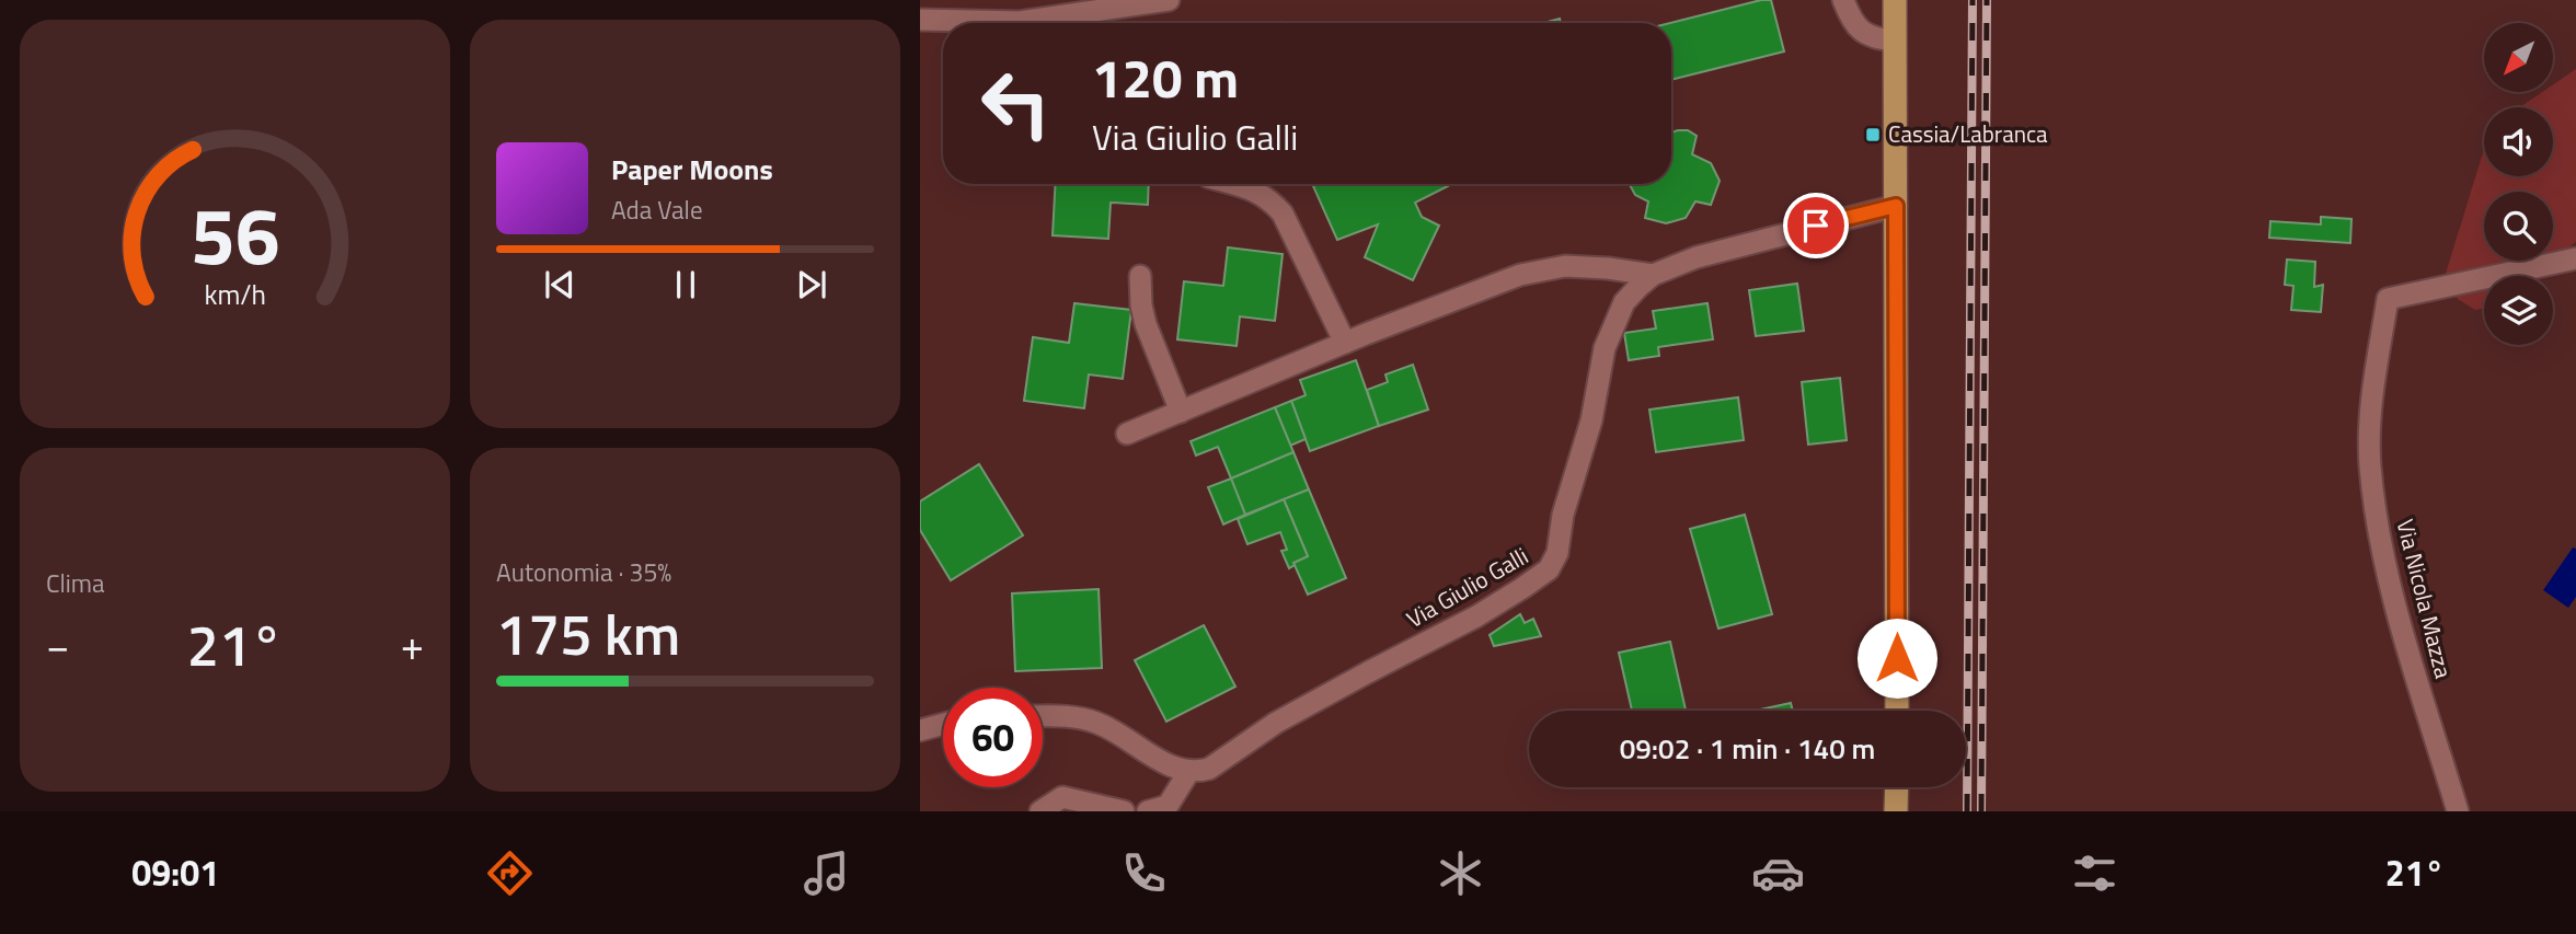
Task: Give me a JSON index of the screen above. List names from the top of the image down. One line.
{"streets":{"street":["Via Giulio Galli","Via Nicola Mazza"]},"places":{"transit":["Cassia/Labranca"]},"north":"bottom left","page":{"turn":["120 m","Via Giulio Galli"],"song":["Paper Moons","Ada Vale"],"tile":["Clima",["Autonomia · 35%","175 km"]],"heat":["−","21°","+"],"limit":"60","trip":"09:02 · 1 min · 140 m","tabs":["09:01","21°"],"gauge":["56","km/h"]}}
